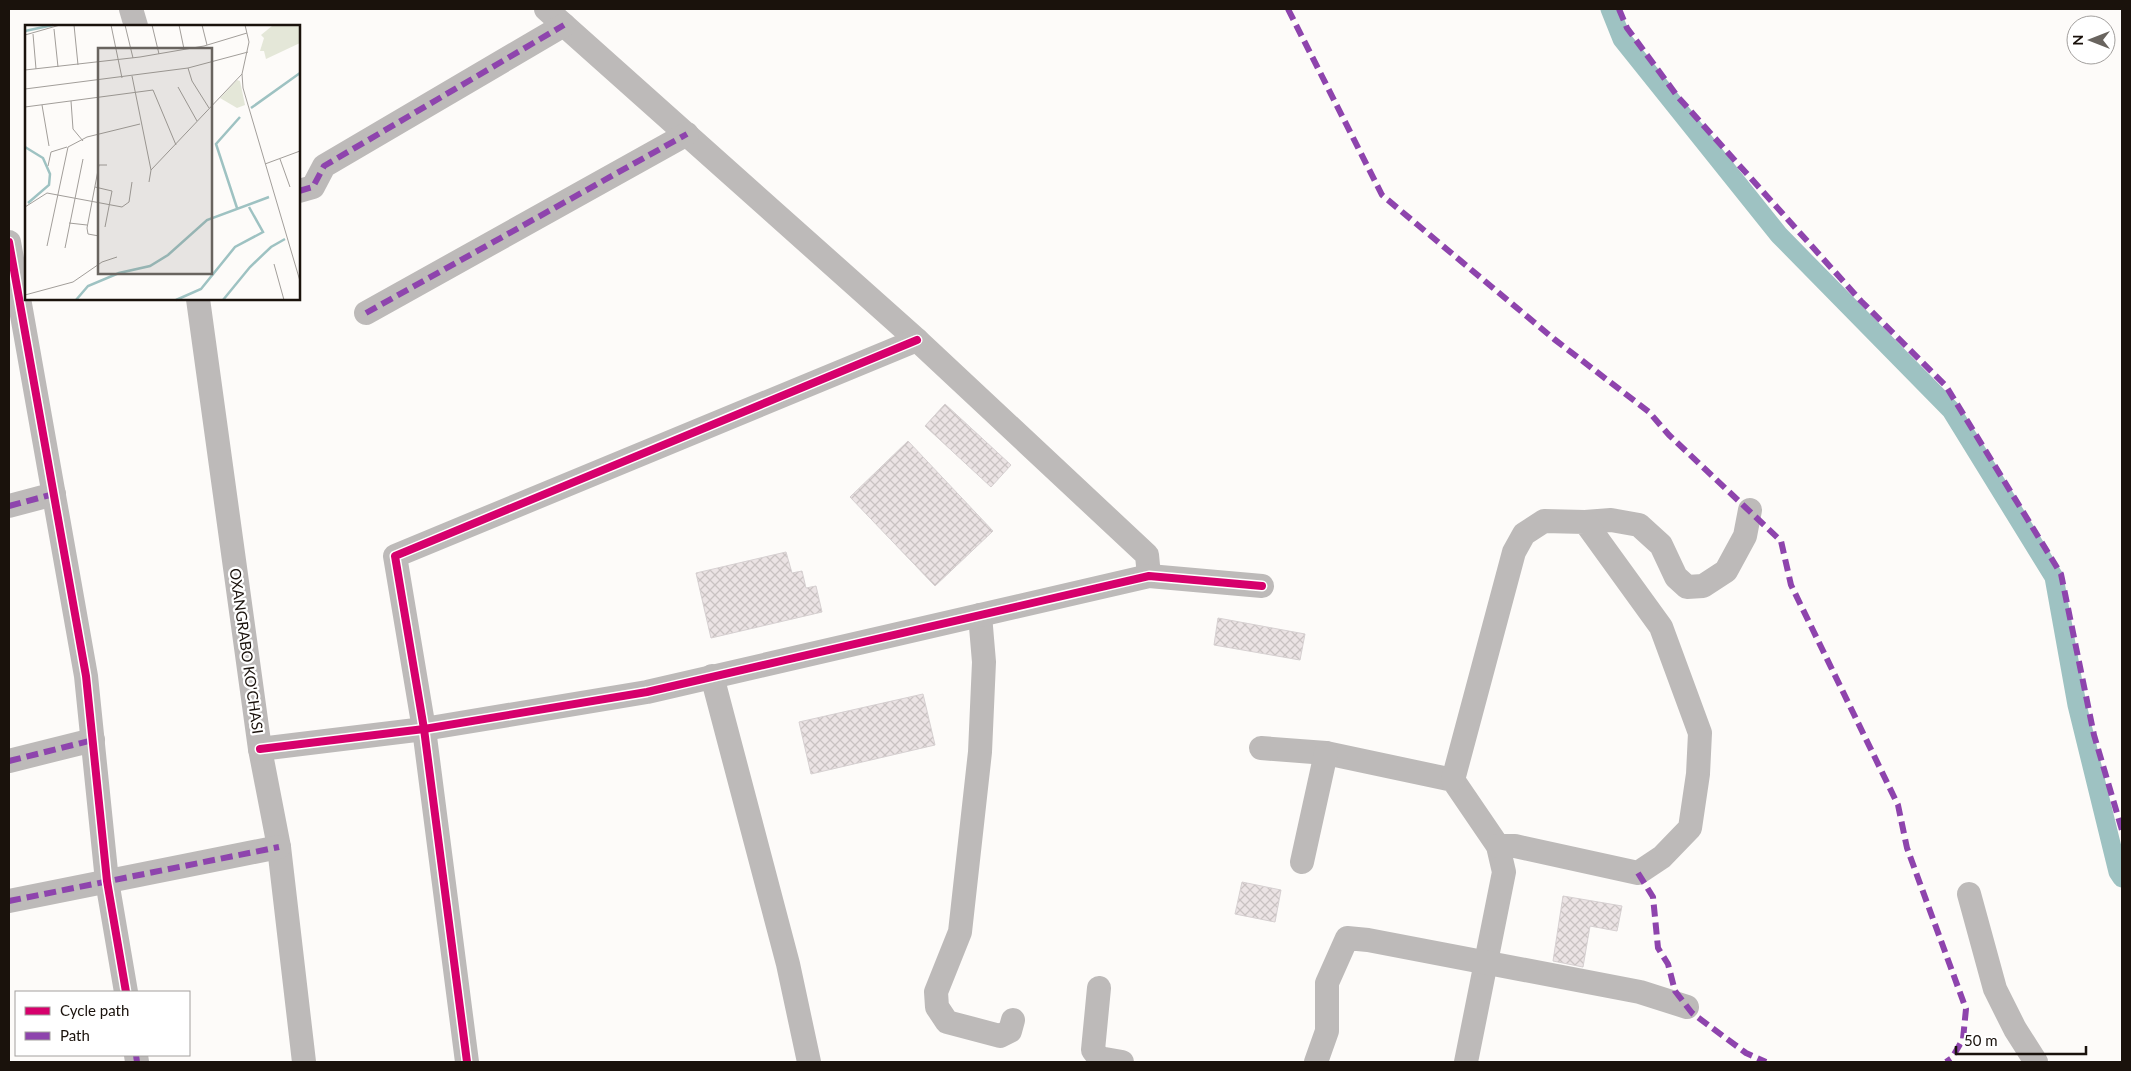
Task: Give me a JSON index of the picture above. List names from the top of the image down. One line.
{"streets":{"street":["OXANGRABO KO'CHASI"]},"legend":["Cycle path","Path"],"scale_bar":"50 m","north":"left"}
